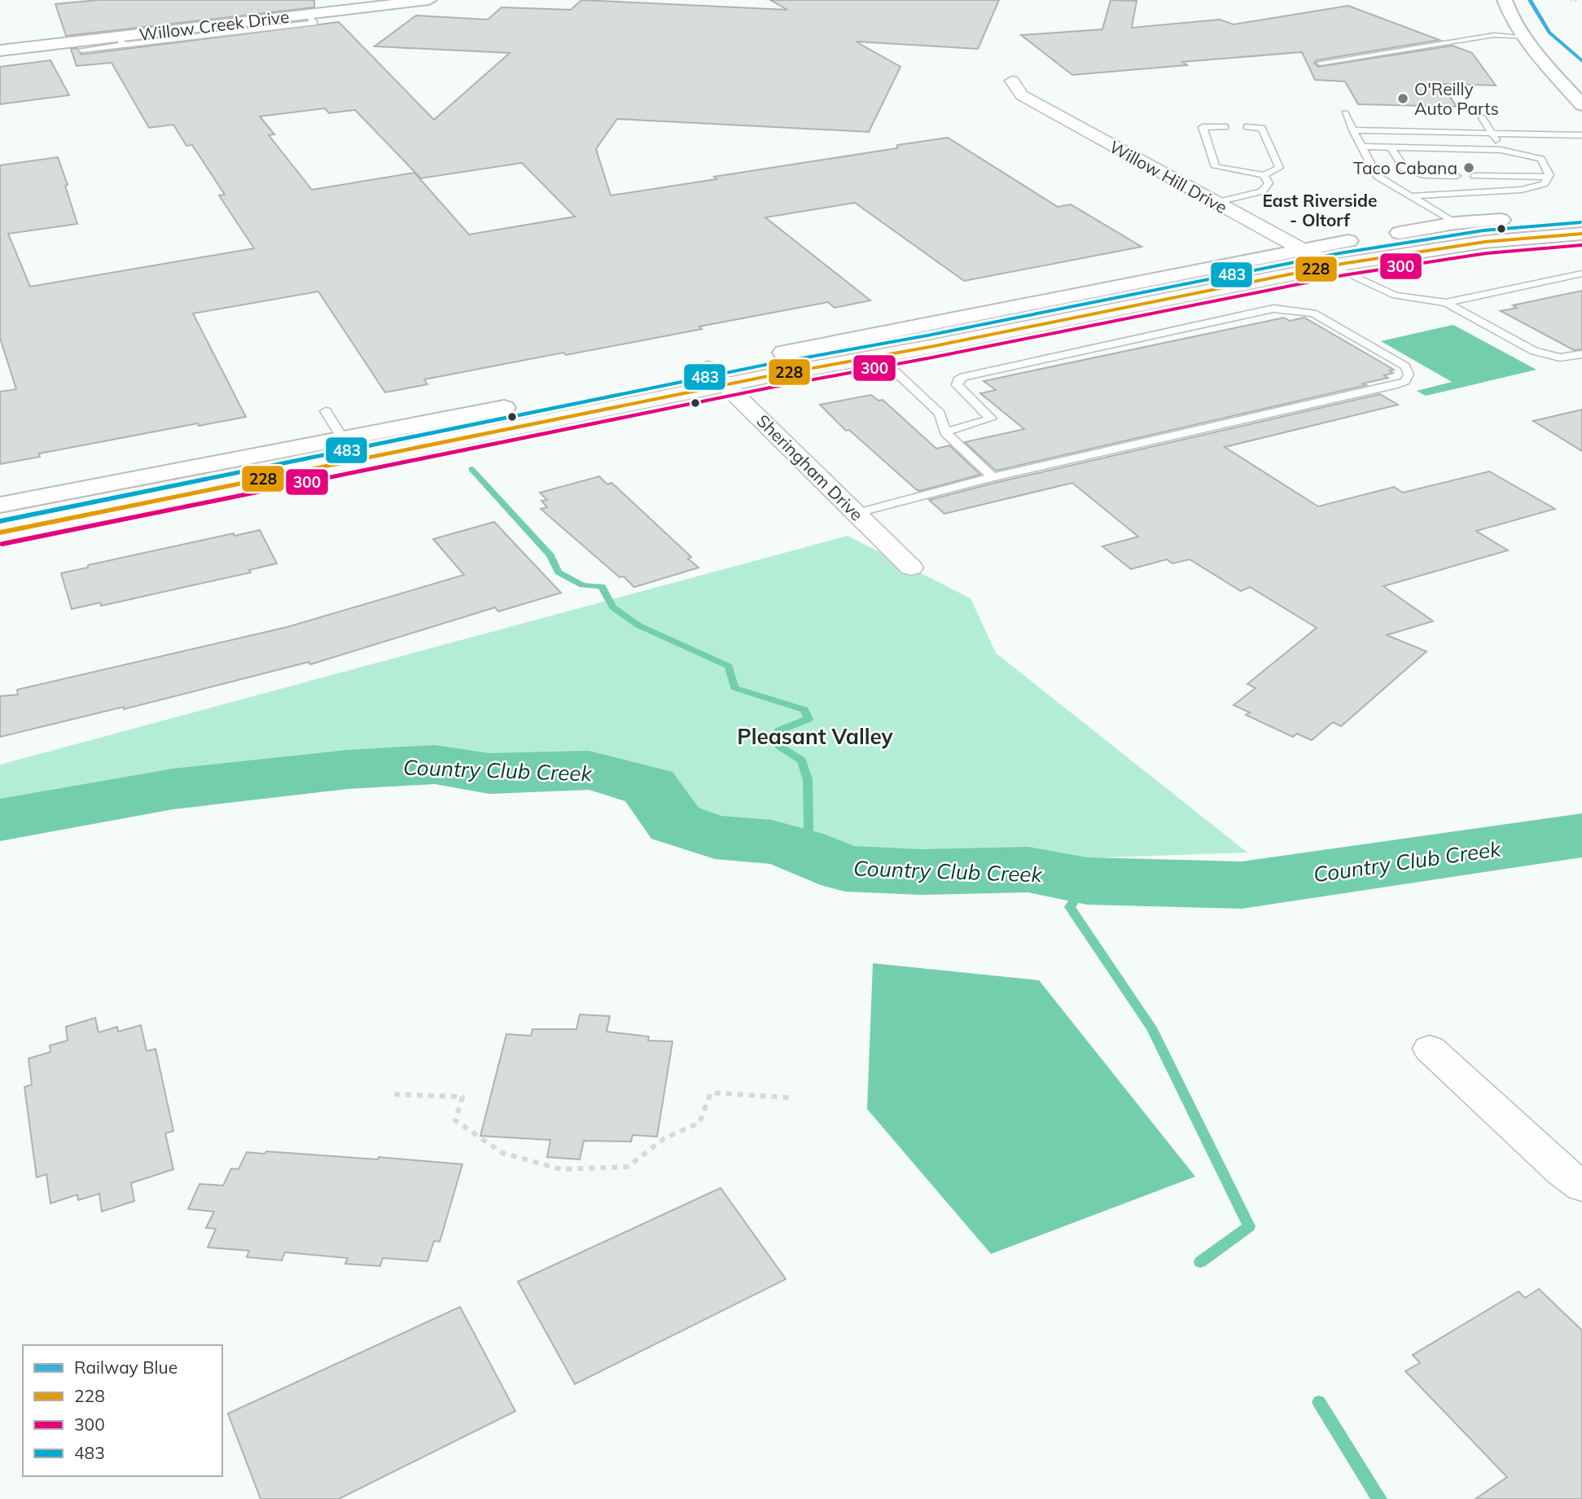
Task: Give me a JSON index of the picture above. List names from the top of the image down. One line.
{"streets":{"main road":["Willow Creek Drive"],"street":["Willow Hill Drive","Sheringham Drive"]},"districts":["East Riverside - Oltorf","Pleasant Valley"],"water":["Country Club Creek"],"places":["O'Reilly Auto Parts","Taco Cabana"],"lines":["rail line Blue","transit line 483","transit line 228","transit line 300"],"legend":["Railway Blue","228","300","483"]}
